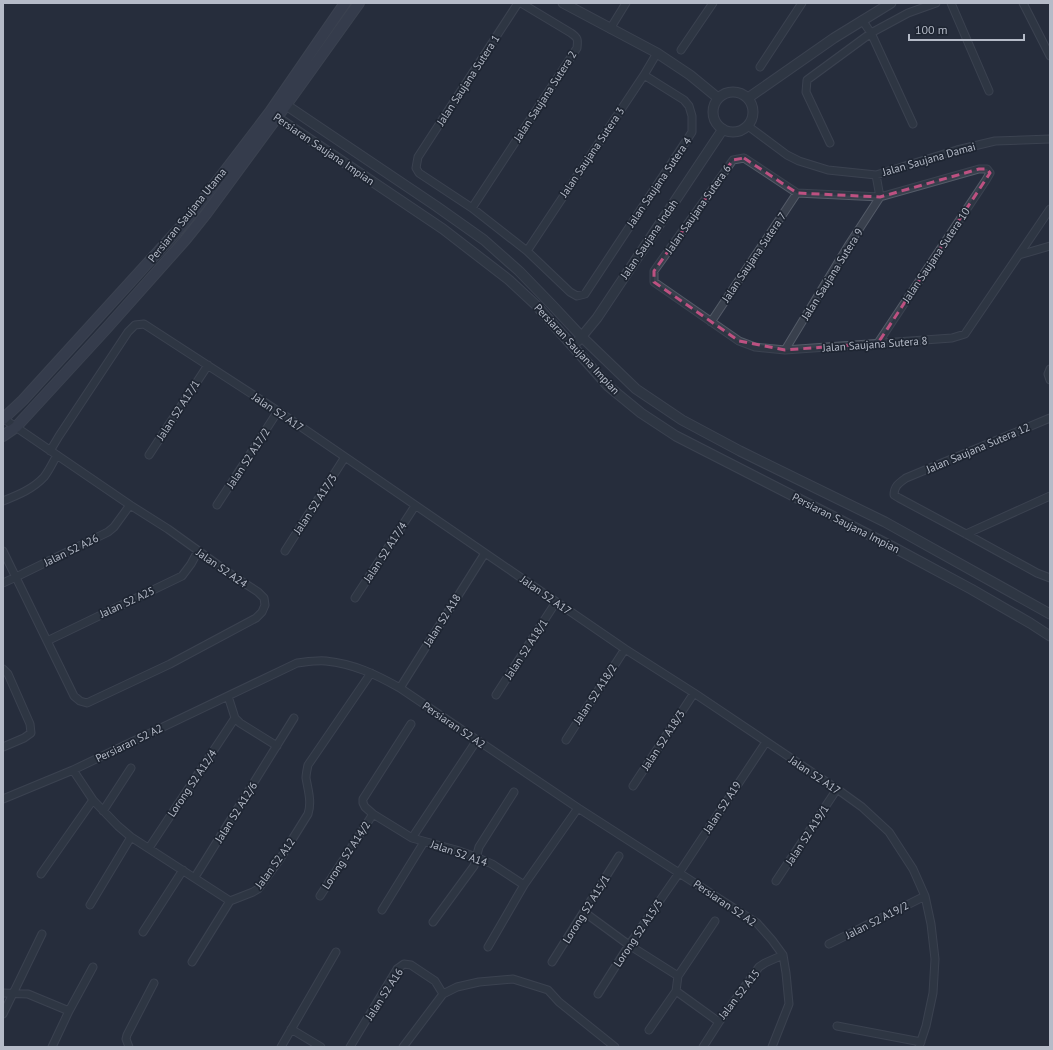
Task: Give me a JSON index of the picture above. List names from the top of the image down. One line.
{"streets":{"main road":["Persiaran Saujana Utama"],"street":["Jalan Saujana Sutera 1","Jalan Saujana Sutera 2","Persiaran Saujana Impian","Jalan Saujana Sutera 3","Jalan Saujana Damai","Jalan Saujana Sutera 4","Jalan Saujana Sutera 6","Jalan Saujana Indah","Jalan Saujana Sutera 10","Jalan Saujana Sutera 7","Jalan Saujana Sutera 9","Jalan Saujana Sutera 8","Jalan S2 A17/1","Jalan S2 A17","Jalan Saujana Sutera 12","Jalan S2 A17/2","Jalan S2 A17/3","Jalan S2 A26","Jalan S2 A17/4","Jalan S2 A24","Jalan S2 A25","Jalan S2 A18","Jalan S2 A18/1","Jalan S2 A18/2","Persiaran S2 A2","Jalan S2 A18/3","Lorong S2 A12/4","Jalan S2 A19","Jalan S2 A12/6","Jalan S2 A19/1","Jalan S2 A14","Lorong S2 A14/2","Jalan S2 A12","Lorong S2 A15/1","Jalan S2 A19/2","Lorong S2 A15/3","Jalan S2 A16","Jalan S2 A15"]},"crossings":[["Jalan Saujana Sutera 1","Jalan Saujana Sutera 2"],["Persiaran Saujana Impian","Persiaran Saujana Utama"],["Persiaran Saujana Impian","Jalan Saujana Indah"],["Jalan Saujana Sutera 3","Jalan Saujana Sutera 4"],["Jalan Saujana Damai","Jalan Saujana Indah"],["Jalan Saujana Sutera 6","Jalan Saujana Sutera 7"],["Jalan Saujana Sutera 6","Jalan Saujana Sutera 8"],["Persiaran Saujana Utama","Jalan S2 A24"],["Jalan Saujana Sutera 10","Jalan Saujana Sutera 9"],["Jalan Saujana Sutera 10","Jalan Saujana Sutera 8"],["Jalan Saujana Sutera 7","Jalan Saujana Sutera 8"],["Jalan Saujana Sutera 9","Jalan Saujana Sutera 8"],["Jalan S2 A17/1","Jalan S2 A17"],["Jalan S2 A17","Jalan S2 A17/2"],["Jalan S2 A17","Jalan S2 A17/3"],["Jalan S2 A17","Jalan S2 A17/4"],["Jalan S2 A17","Jalan S2 A24"],["Jalan S2 A17","Jalan S2 A18"],["Jalan S2 A17","Jalan S2 A18/1"],["Jalan S2 A17","Jalan S2 A18/2"],["Jalan S2 A17","Jalan S2 A18/3"],["Jalan S2 A17","Jalan S2 A19"],["Jalan S2 A17","Jalan S2 A19/1"],["Jalan S2 A17","Jalan S2 A19/2"],["Jalan S2 A26","Jalan S2 A24"],["Jalan S2 A24","Jalan S2 A25"],["Jalan S2 A18","Persiaran S2 A2"],["Persiaran S2 A2","Jalan S2 A19"],["Persiaran S2 A2","Jalan S2 A12"],["Persiaran S2 A2","Lorong S2 A15/3"],["Persiaran S2 A2","Jalan S2 A15"],["Jalan S2 A19","Lorong S2 A15/3"],["Jalan S2 A14","Lorong S2 A14/2"]],"scale_bar":"100 m"}
